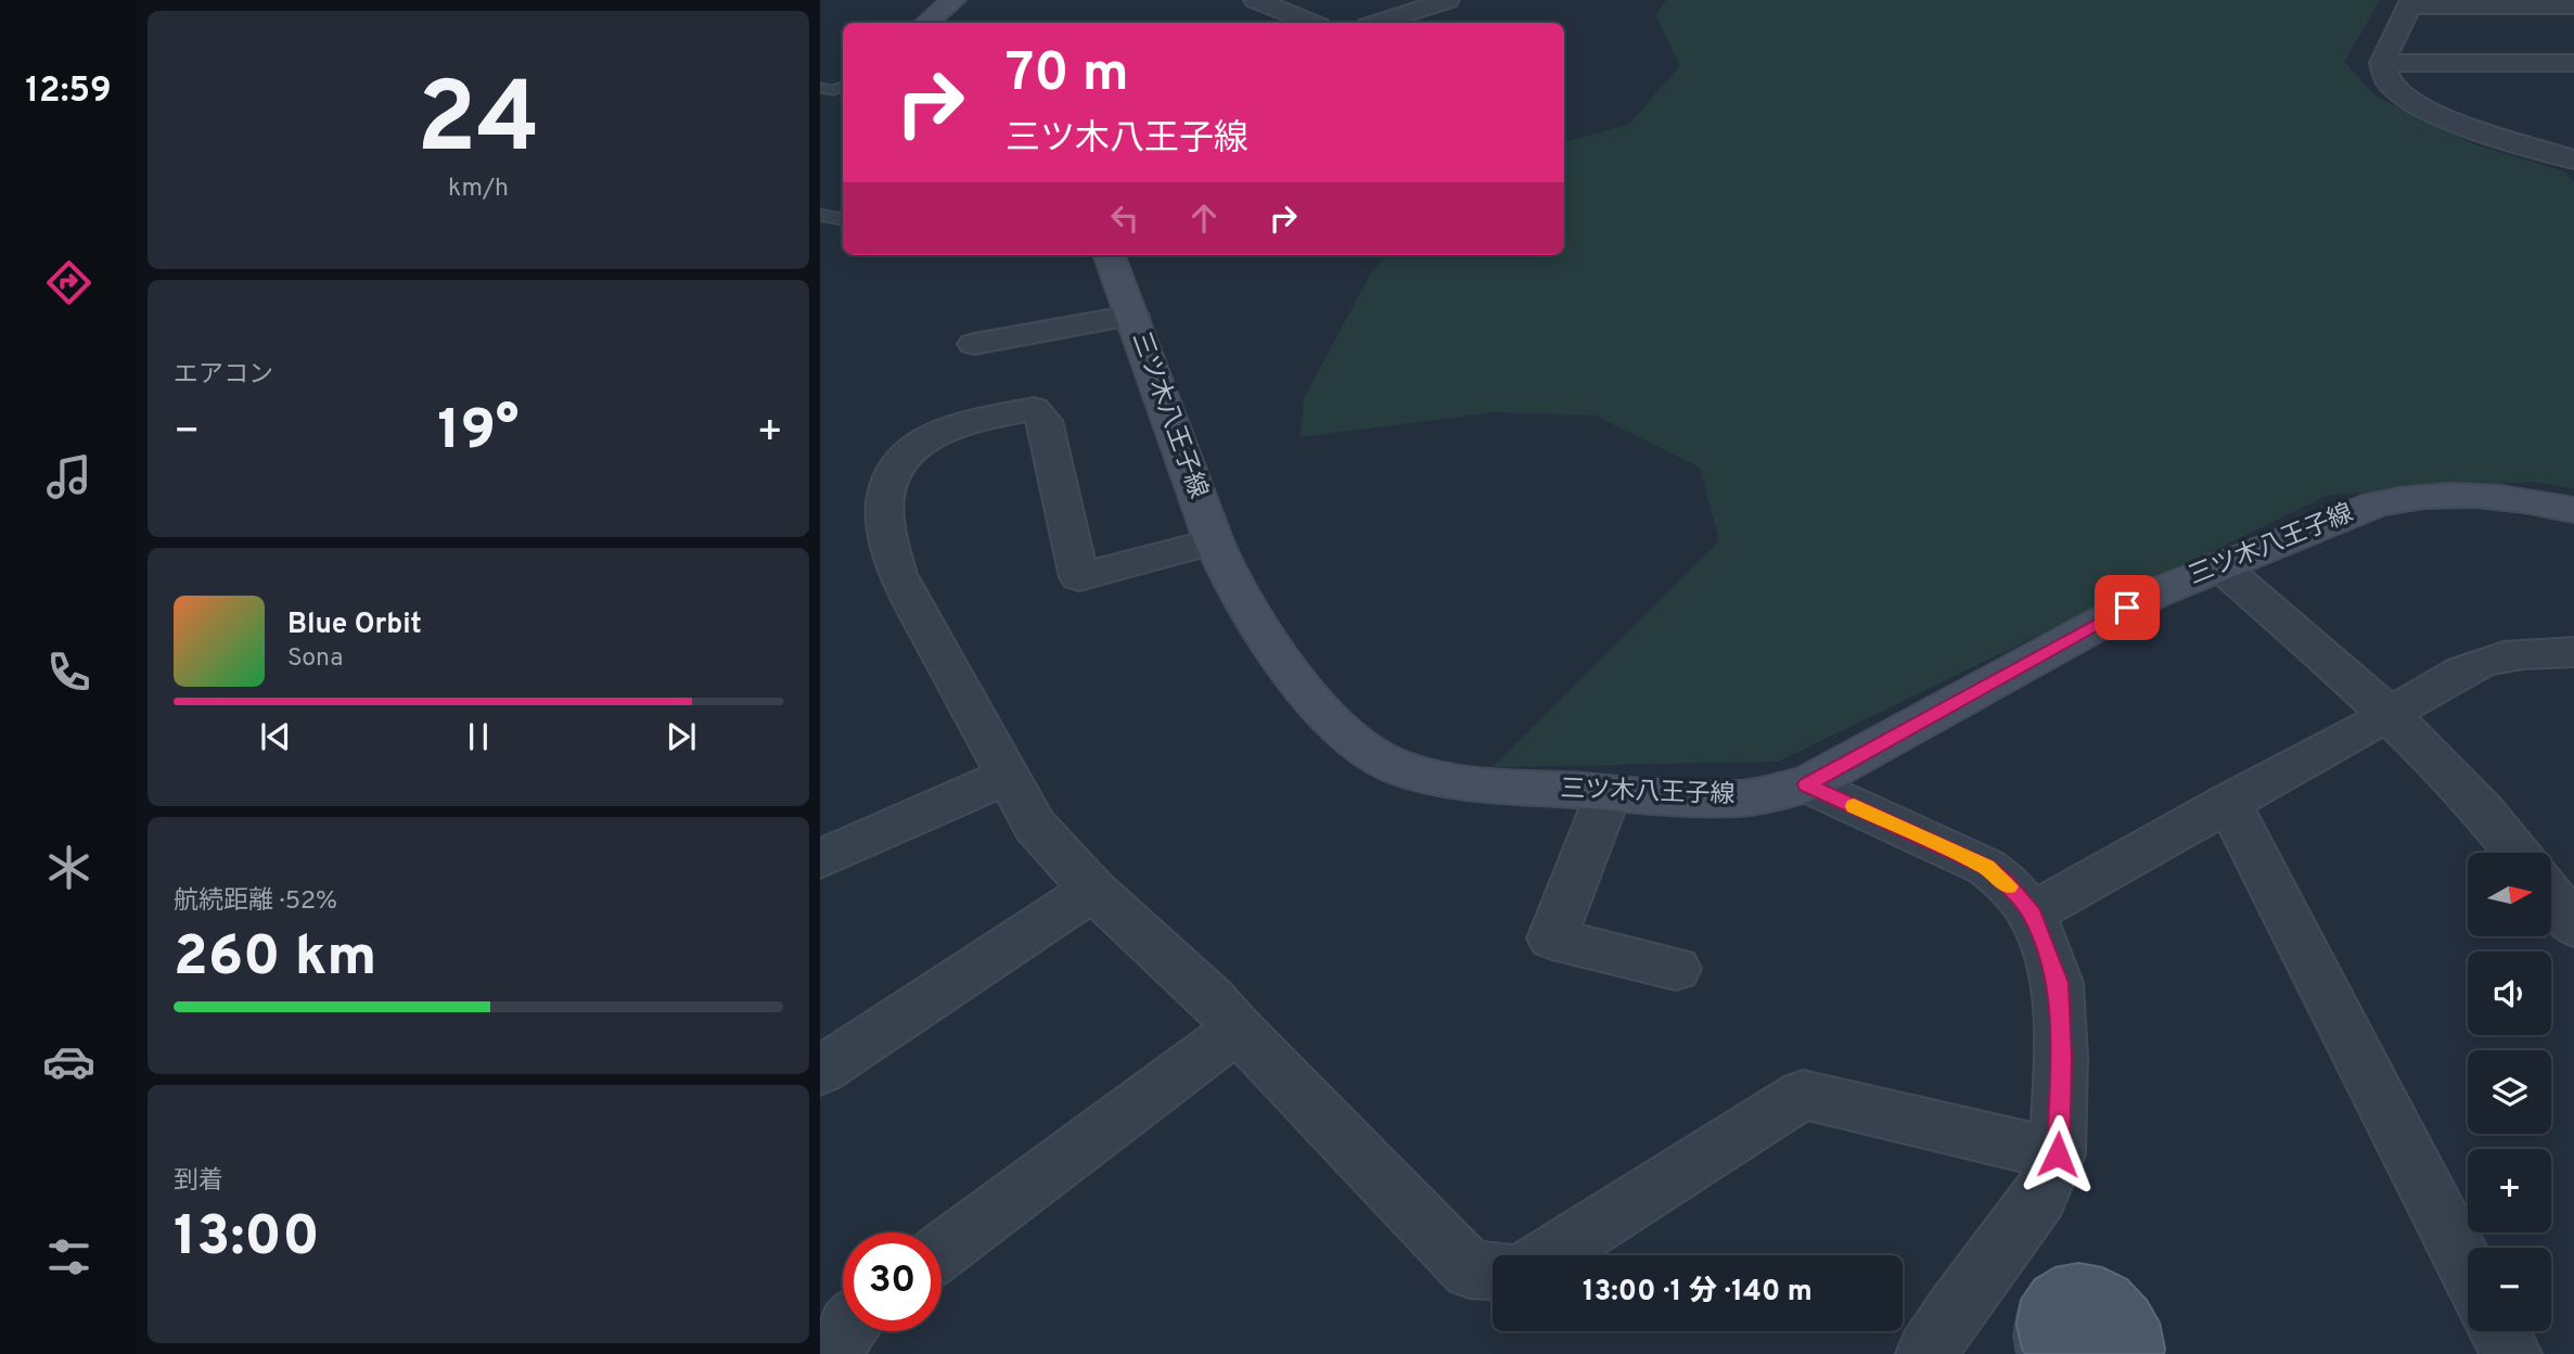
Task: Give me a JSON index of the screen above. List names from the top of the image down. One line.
{"streets":{"main road":["三ツ木八王子線"]},"north":"right","page":{"tabs":"12:59","tile":[["24","km/h"],"エアコン",["航続距離 · 52%","260 km"],["到着","13:00"]],"turn":["70 m","三ツ木八王子線"],"heat":["−","19°","+"],"song":["Blue Orbit","Sona"],"map_buttons":["+","−"],"limit":"30","trip":"13:00 · 1 分 · 140 m"}}
